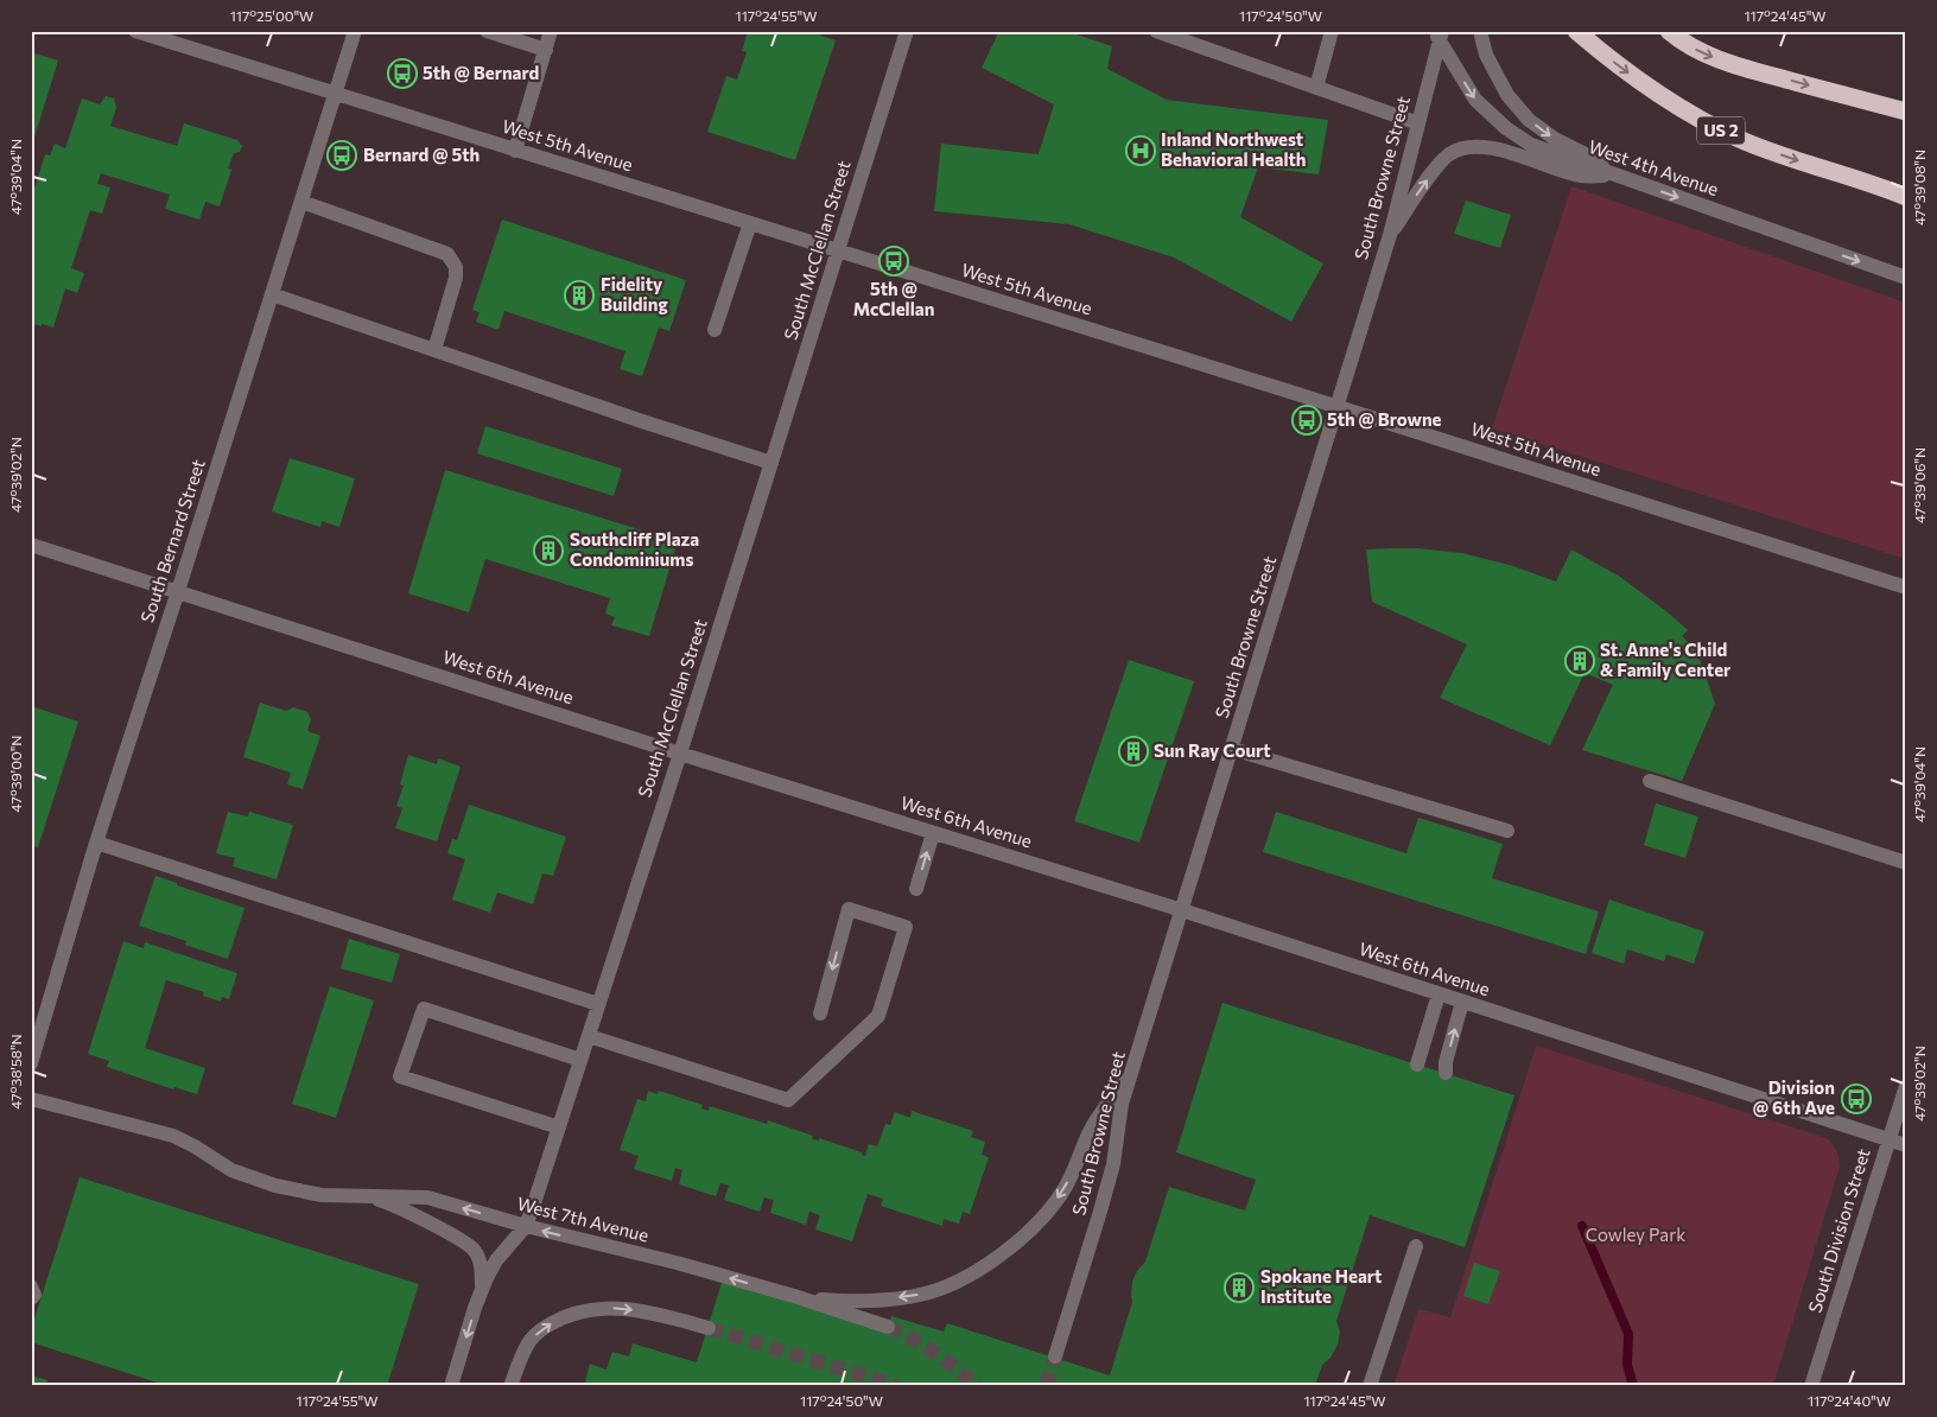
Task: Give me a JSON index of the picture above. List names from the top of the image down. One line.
{"streets":{"highway":["US 2"],"street":["West 5th Avenue","West 4th Avenue","South Browne Street","South McClellan Street","South Bernard Street","West 6th Avenue","West 7th Avenue","South Division Street"]},"crossings":[["West 5th Avenue","South Browne Street"],["West 5th Avenue","South McClellan Street"],["West 5th Avenue","South Bernard Street"],["West 4th Avenue","South Browne Street"],["South Browne Street","West 6th Avenue"],["South Browne Street","West 7th Avenue"],["South McClellan Street","West 6th Avenue"],["South McClellan Street","West 7th Avenue"],["South Bernard Street","West 6th Avenue"],["West 6th Avenue","South Division Street"]],"one_way":["West 7th Avenue"],"parks":["Cowley Park"],"places":{"bus stop":["5th @ Bernard","Bernard @ 5th","5th @ McClellan","5th @ Browne","Division @ 6th Ave"],"hospital":["Inland Northwest Behavioral Health"],"building":["Fidelity Building","Southcliff Plaza Condominiums","St. Anne's Child & Family Center","Sun Ray Court","Spokane Heart Institute"]},"coordinates":["117°25'00\"W","117°24'55\"W","117°24'50\"W","117°24'45\"W","47°39'04\"N","47°39'08\"N","47°39'02\"N","47°39'06\"N","47°39'00\"N","47°38'58\"N","117°24'40\"W"]}
